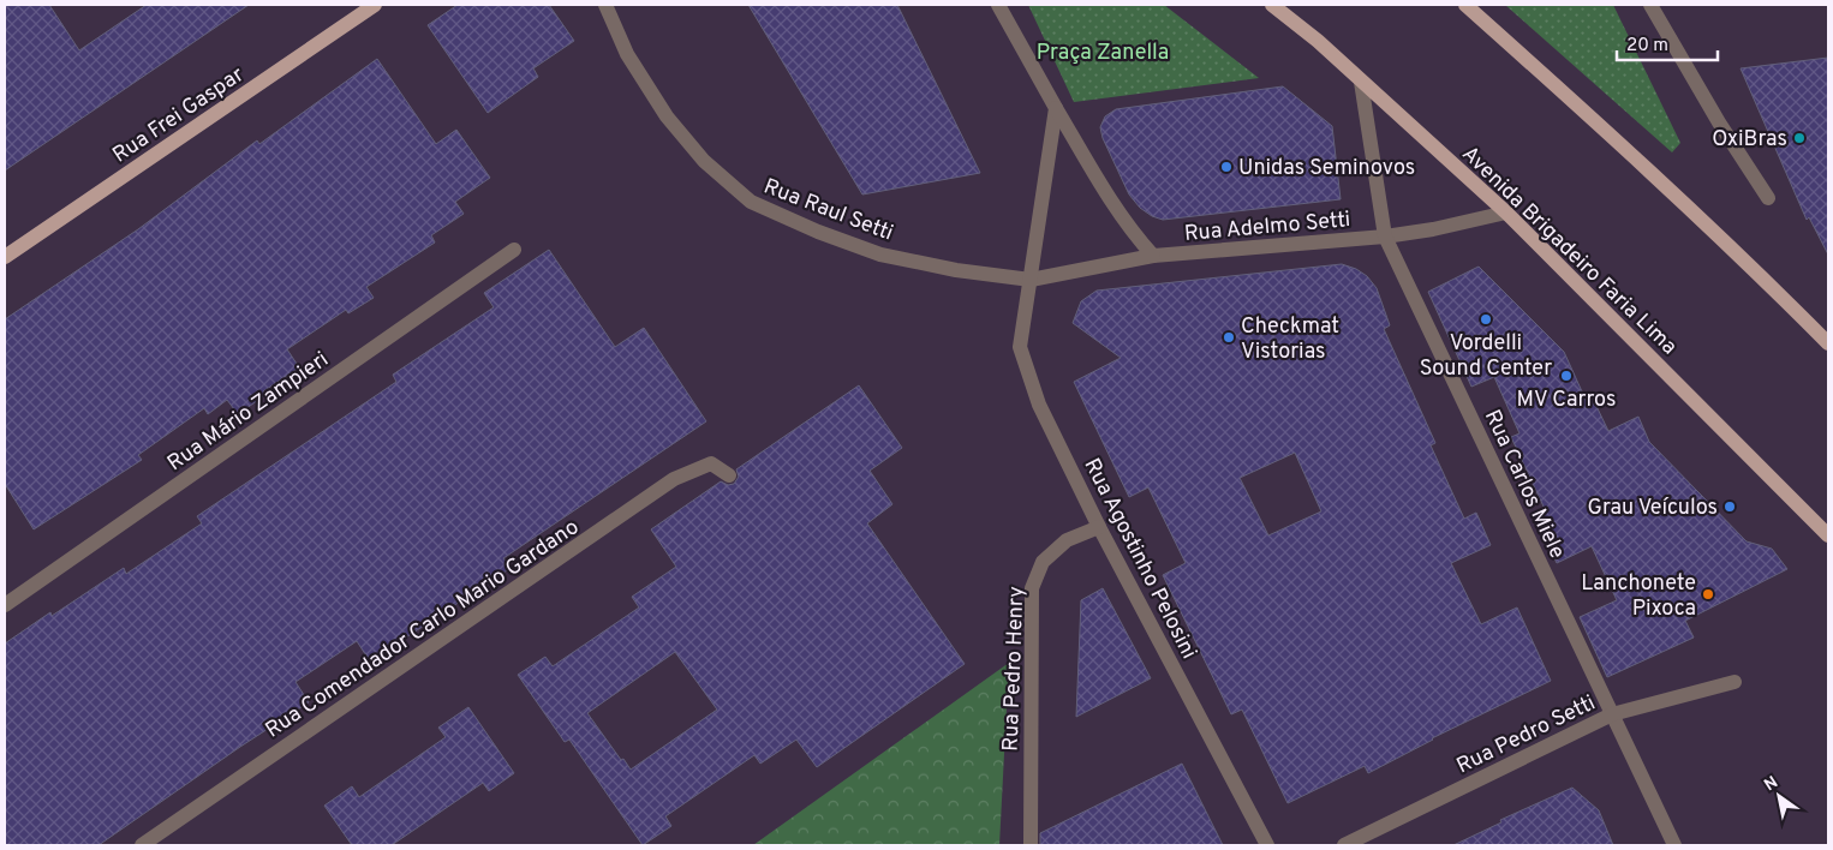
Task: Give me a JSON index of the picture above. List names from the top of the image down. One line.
{"streets":{"main road":["Rua Frei Gaspar","Avenida Brigadeiro Faria Lima"],"street":["Rua Raul Setti","Rua Adelmo Setti","Rua Mário Zampieri","Rua Carlos Miele","Rua Agostinho Pelosini","Rua Comendador Carlo Mario Gardano","Rua Pedro Henry","Rua Pedro Setti"]},"crossings":[["Rua Raul Setti","Rua Adelmo Setti"],["Rua Raul Setti","Rua Agostinho Pelosini"],["Rua Adelmo Setti","Avenida Brigadeiro Faria Lima"],["Rua Adelmo Setti","Rua Carlos Miele"],["Rua Adelmo Setti","Rua Agostinho Pelosini"],["Avenida Brigadeiro Faria Lima","Rua Carlos Miele"],["Rua Carlos Miele","Rua Pedro Setti"],["Rua Agostinho Pelosini","Rua Pedro Henry"]],"parks":["Praça Zanella"],"places":["OxiBras","Unidas Seminovos","Vordelli Sound Center","Checkmat Vistorias","MV Carros","Grau Veículos","Lanchonete Pixoca"],"scale_bar":"20 m","north":"top left"}
